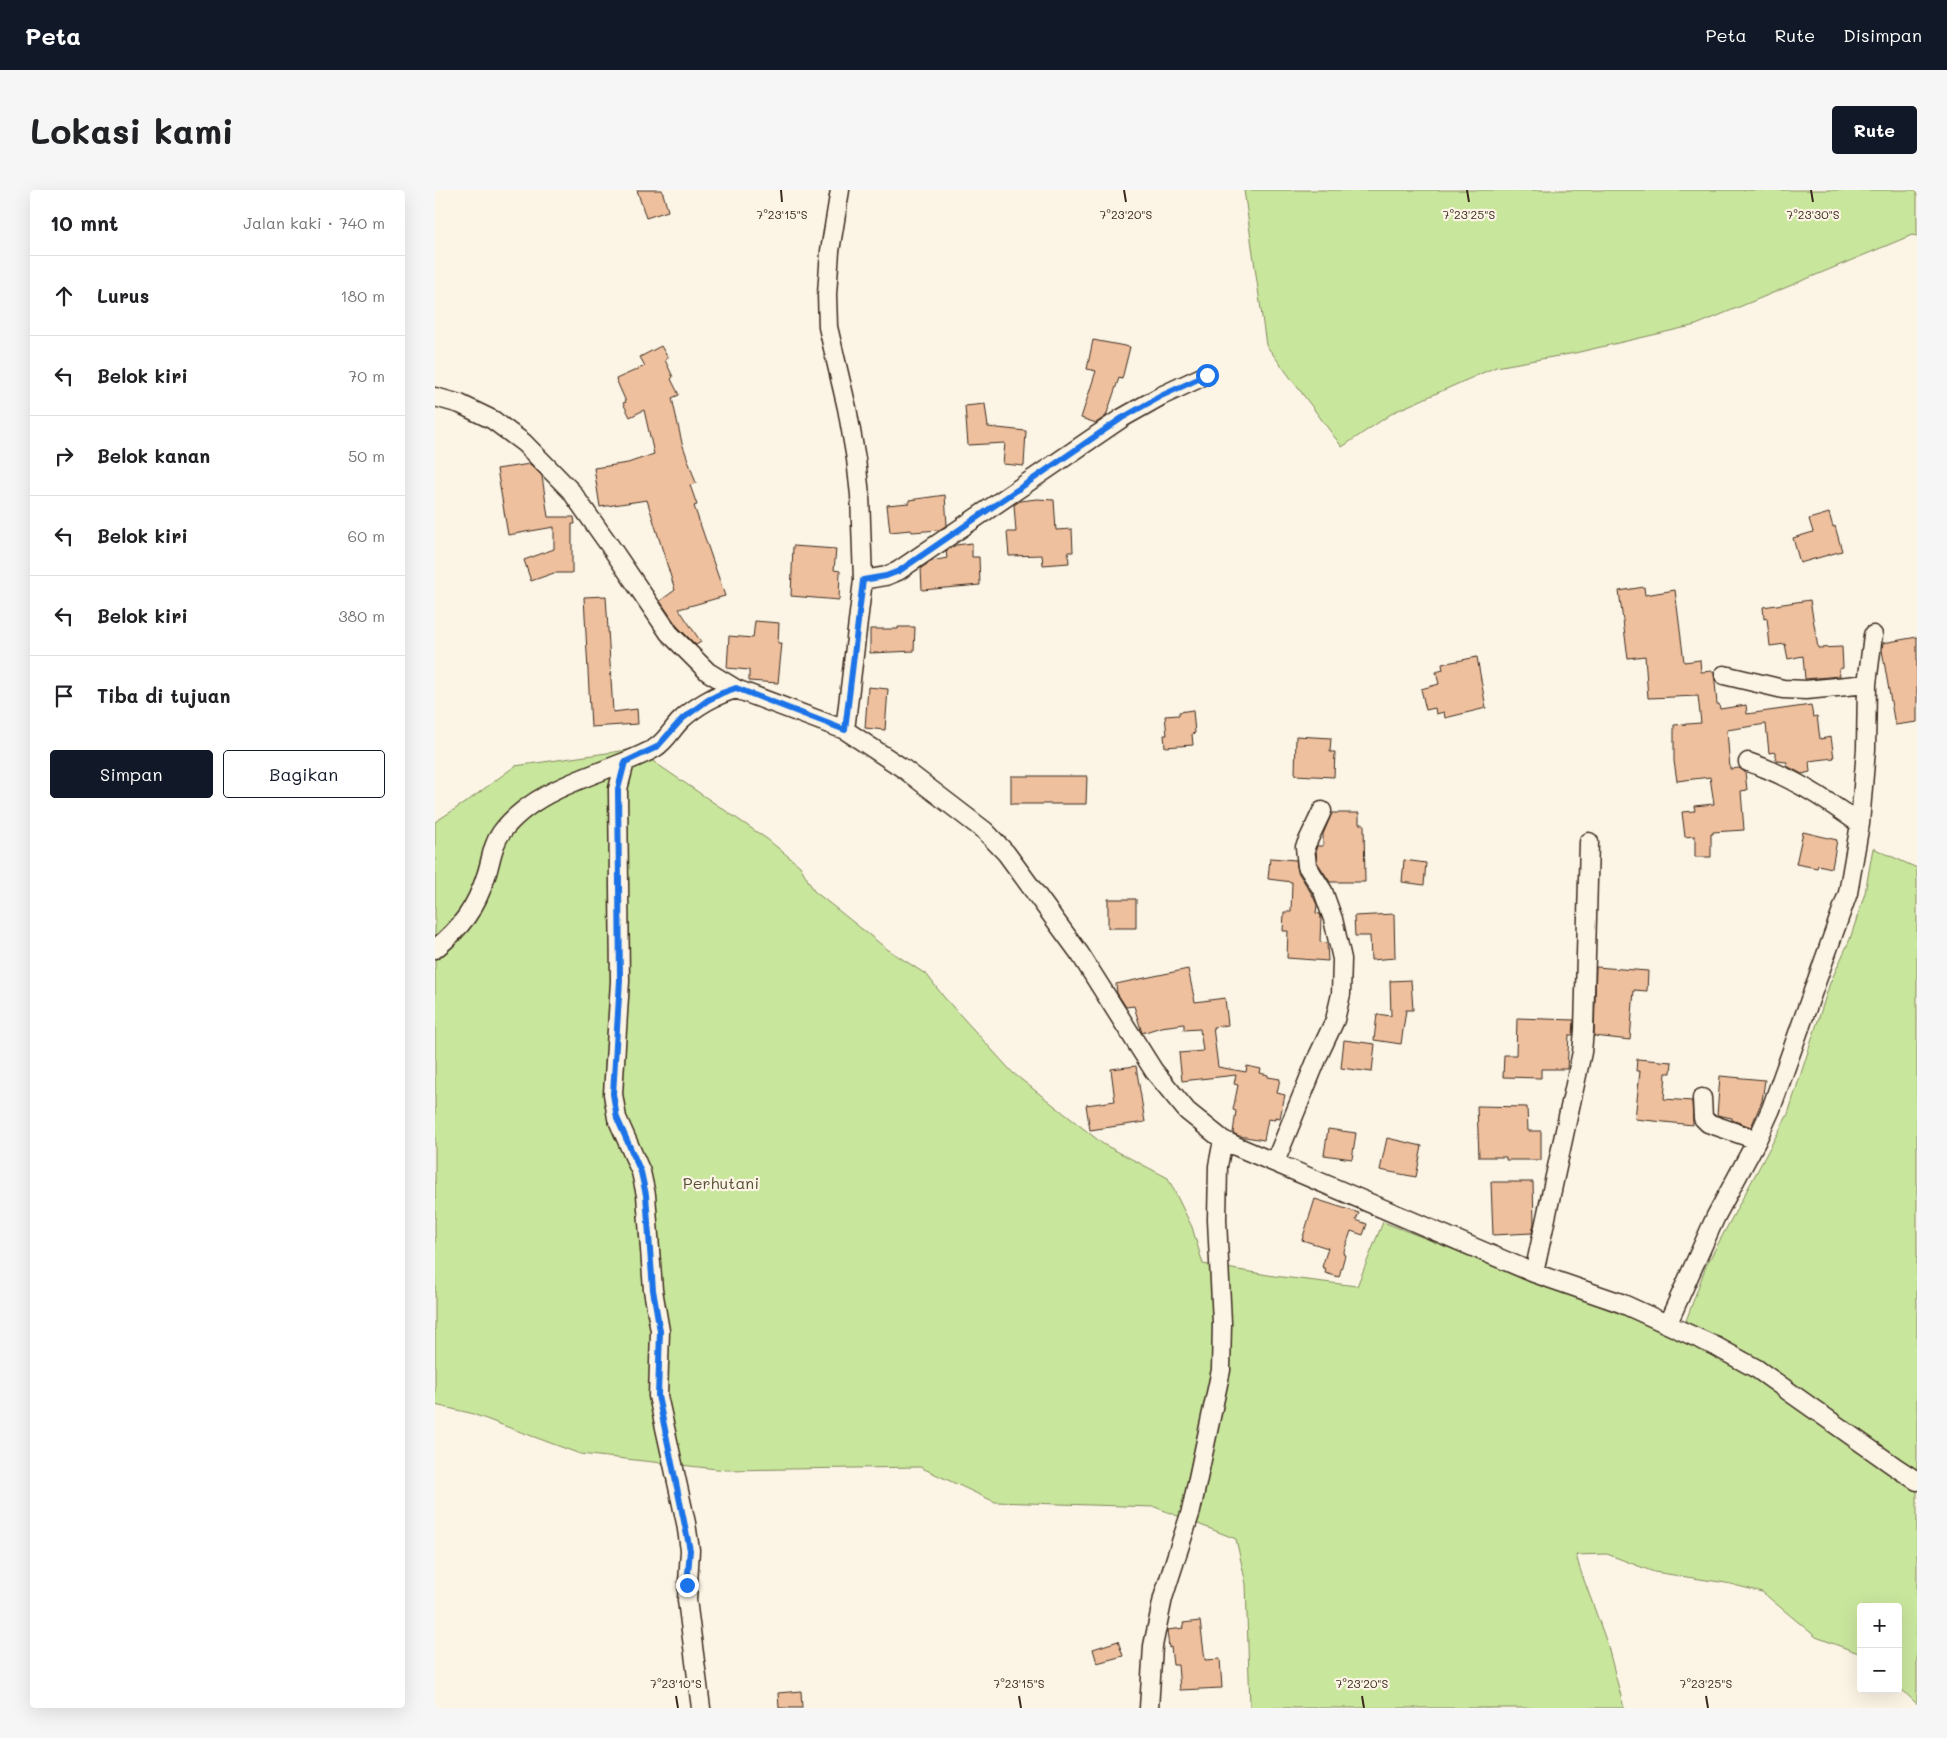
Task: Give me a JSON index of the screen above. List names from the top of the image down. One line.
{"parks":["Perhutani"],"page":{"header":"Peta","nav":["Peta","Rute","Disimpan"],"buttons":["Rute",["Simpan","Bagikan"]],"title":"Lokasi kami","heading":["10 mnt","Jalan kaki · 740 m"],"list":[["Lurus","180 m"],["Belok kiri","70 m"],["Belok kanan","50 m"],["Belok kiri","60 m"],["Belok kiri","380 m"],"Tiba di tujuan"],"map_buttons":["+","−"]},"coordinates":["7°23'15\"S","7°23'20\"S","7°23'25\"S","7°23'30\"S","7°23'10\"S"]}
